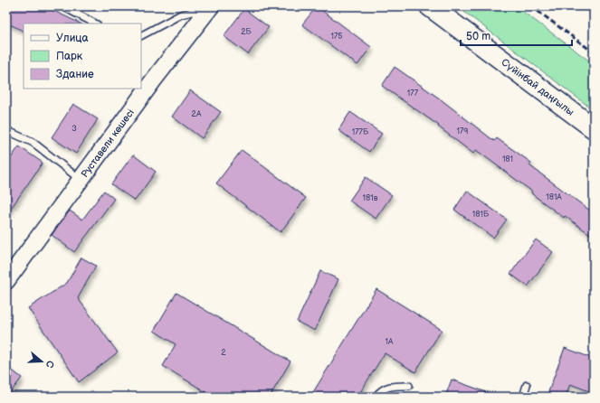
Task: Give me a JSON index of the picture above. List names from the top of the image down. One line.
{"streets":{"main road":["Сүйінбай даңғылы"],"street":["Руставели көшесі"]},"house_numbers":["2Б","175","177","2А","3","179","177Б","181","181А","181в","181Б","1А","2"],"legend":["Улица","Парк","Здание"],"scale_bar":"50 m","north":"right"}
